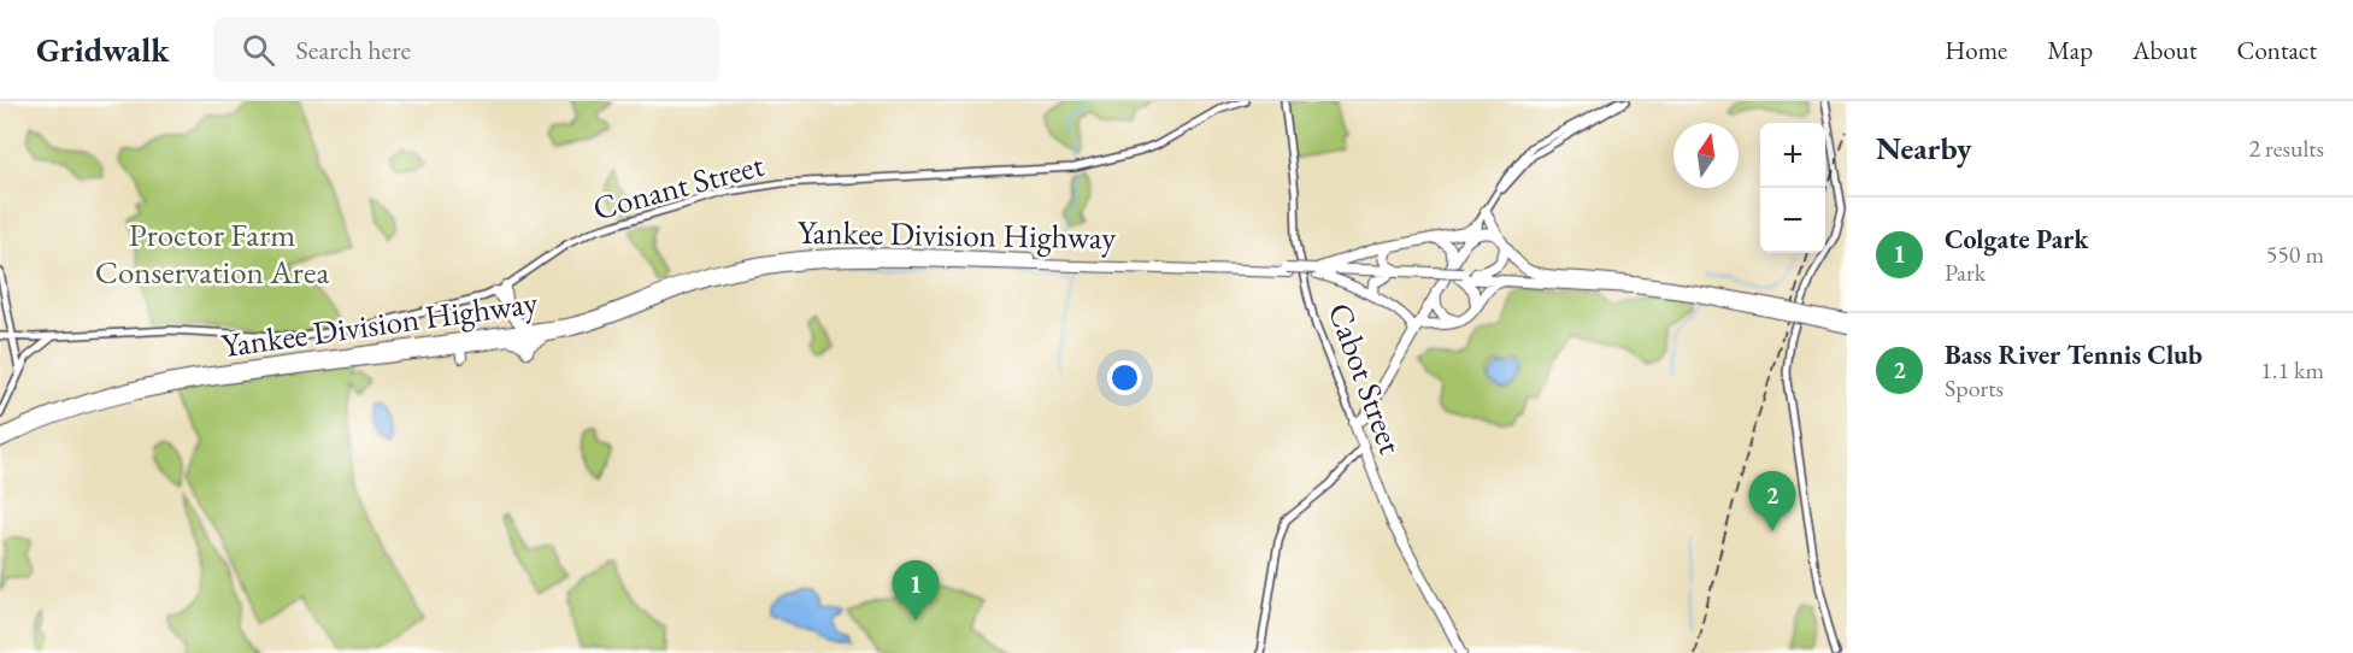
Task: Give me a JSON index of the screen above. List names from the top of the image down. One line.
{"streets":{"highway":["Yankee Division Highway","Cabot Street"],"main road":["Conant Street"]},"parks":["Proctor Farm Conservation Area"],"north":"top","page":{"header":"Gridwalk","search":"Search here","nav":["Home","Map","About","Contact"],"heading":["Nearby","2 results"],"map_buttons":["+","−"],"list":[{"mark":"1","name":"Colgate Park","note":"Park","value":"550 m"},{"mark":"2","name":"Bass River Tennis Club","note":"Sports","value":"1.1 km"}],"pins":["2","1"]}}
